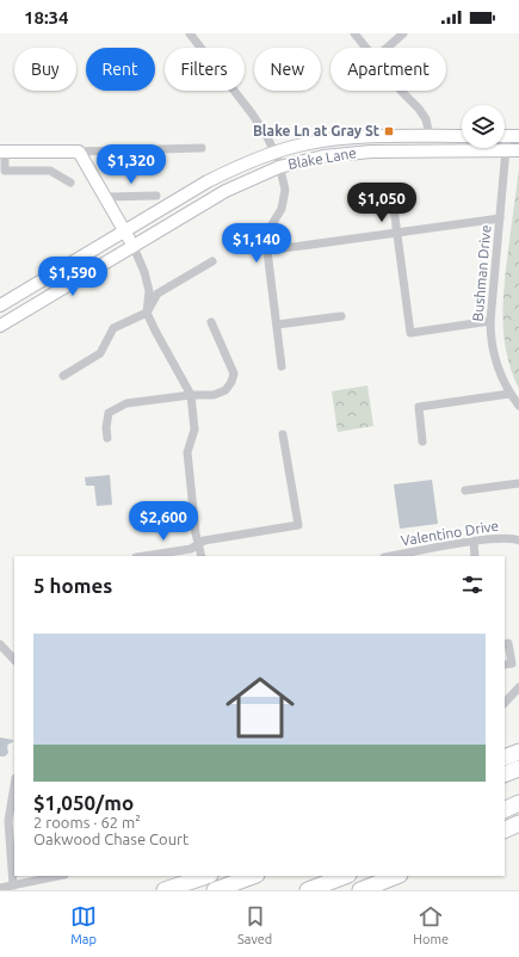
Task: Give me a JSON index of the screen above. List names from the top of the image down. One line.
{"streets":{"main road":["Blake Lane"],"street":["Bushman Drive","Valentino Drive"]},"crossings":[["Blake Lane","Bushman Drive"]],"places":{"transit":["Blake Ln at Gray St"]},"page":{"status":"18:34","chip":["Buy","Rent","Filters","New","Apartment"],"price":["$1,320","$1,050","$1,140","$1,590","$2,600"],"heading":"5 homes","list":[{"name":"$1,050/mo","note":"2 rooms · 62 m² · Oakwood Chase Court"}],"tabs":["Map","Saved","Home"]}}
